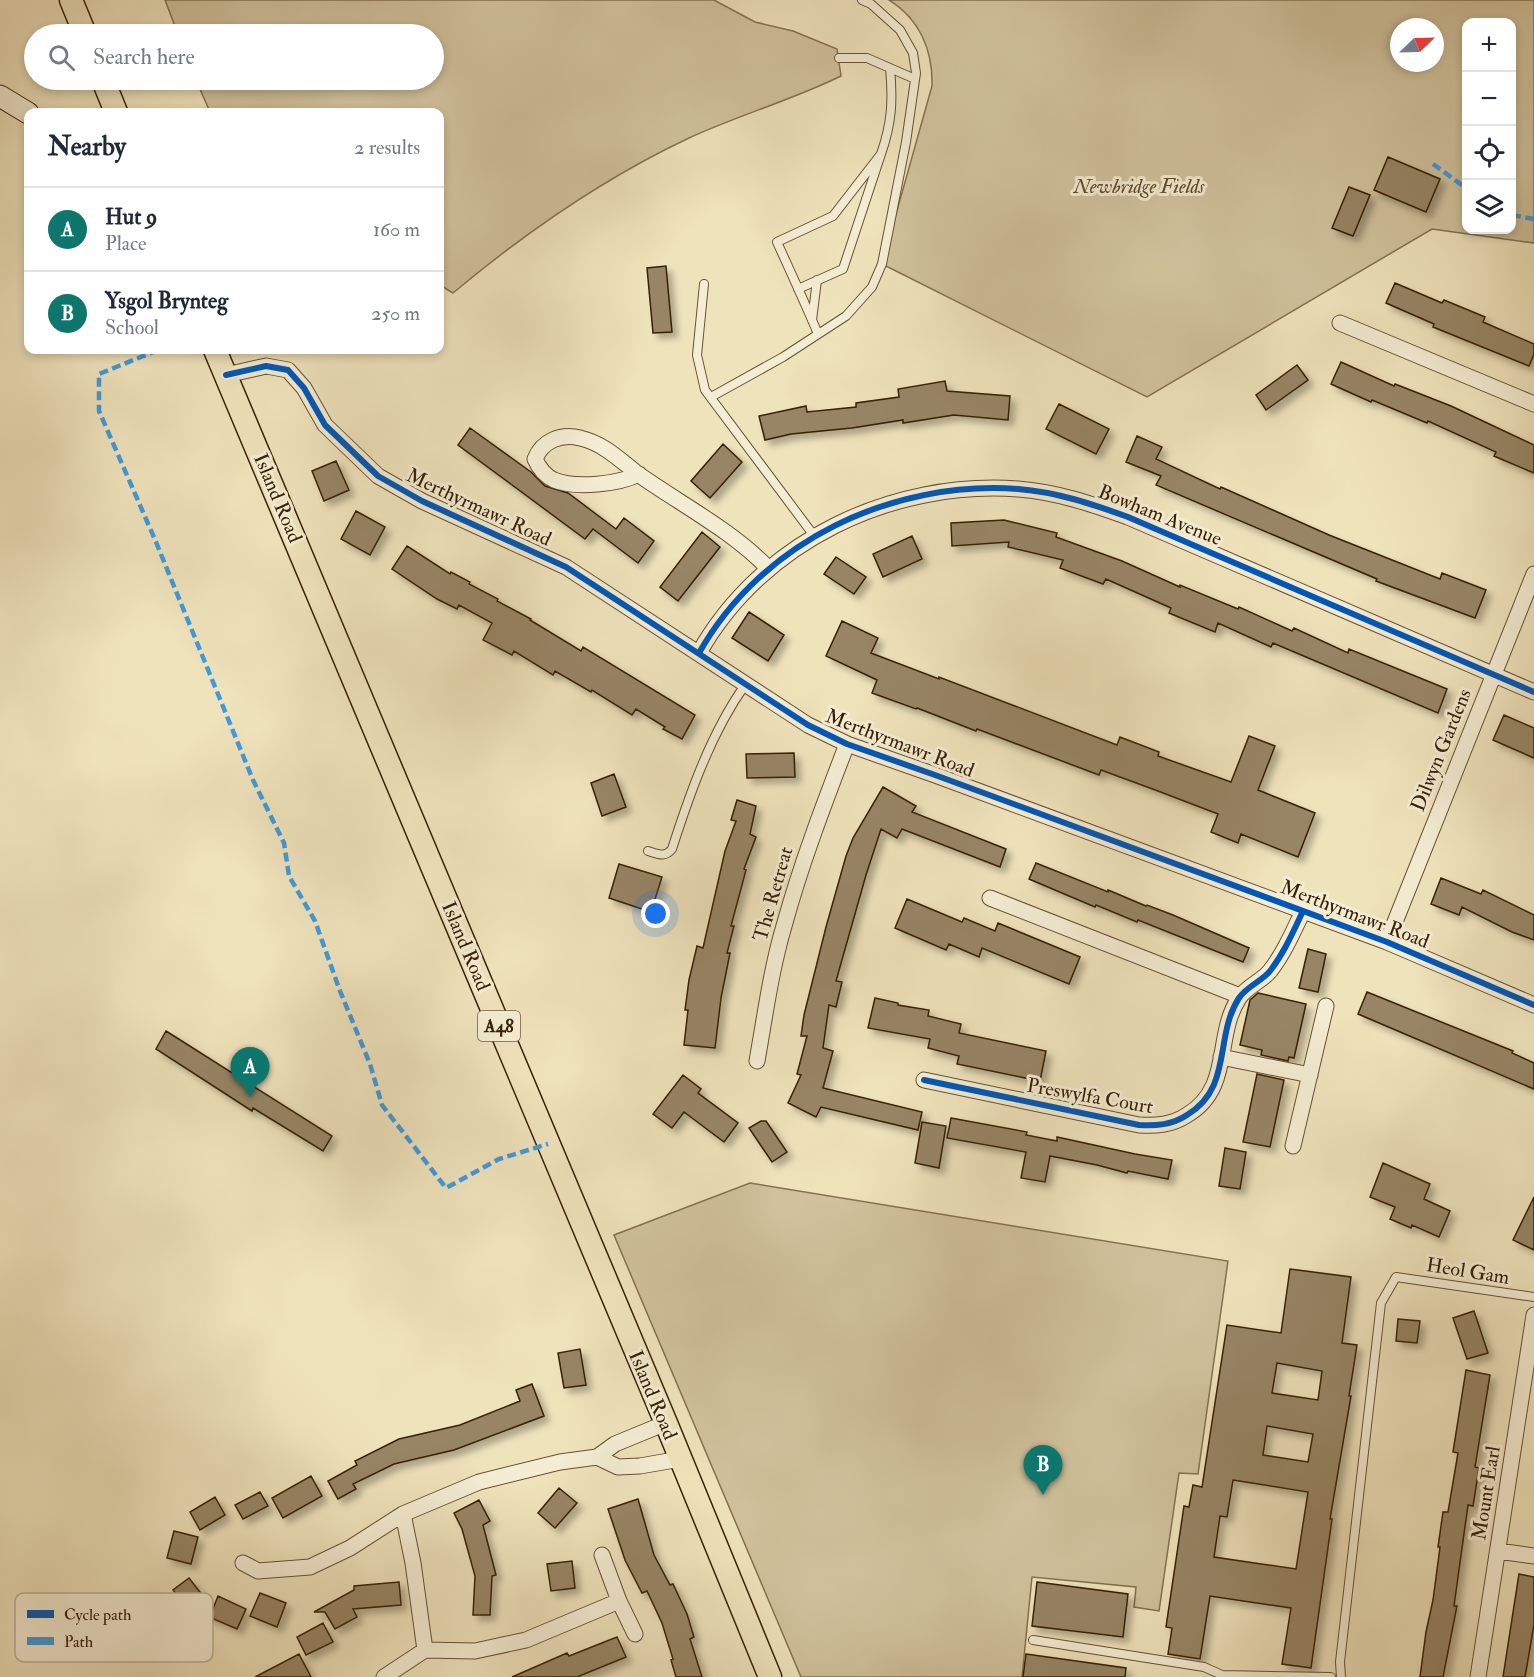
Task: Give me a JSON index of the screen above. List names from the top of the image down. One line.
{"streets":{"main road":["Island Road","A48"],"street":["Merthyrmawr Road","Bowham Avenue","Dilwyn Gardens","The Retreat","Preswylfa Court","Mount Earl"],"lane":["Heol Gam"]},"crossings":[["Island Road","Merthyrmawr Road"],["Merthyrmawr Road","Bowham Avenue"],["Merthyrmawr Road","Dilwyn Gardens"],["Merthyrmawr Road","The Retreat"],["Merthyrmawr Road","Preswylfa Court"],["Bowham Avenue","Dilwyn Gardens"]],"parks":["Newbridge Fields"],"legend":["Cycle path","Path"],"north":"top right","page":{"map_buttons":["+","−"],"search":"Search here","heading":["Nearby","2 results"],"list":[{"mark":"A","name":"Hut 9","note":"Place","value":"160 m"},{"mark":"B","name":"Ysgol Brynteg","note":"School","value":"250 m"}],"pins":["A","B"]}}
